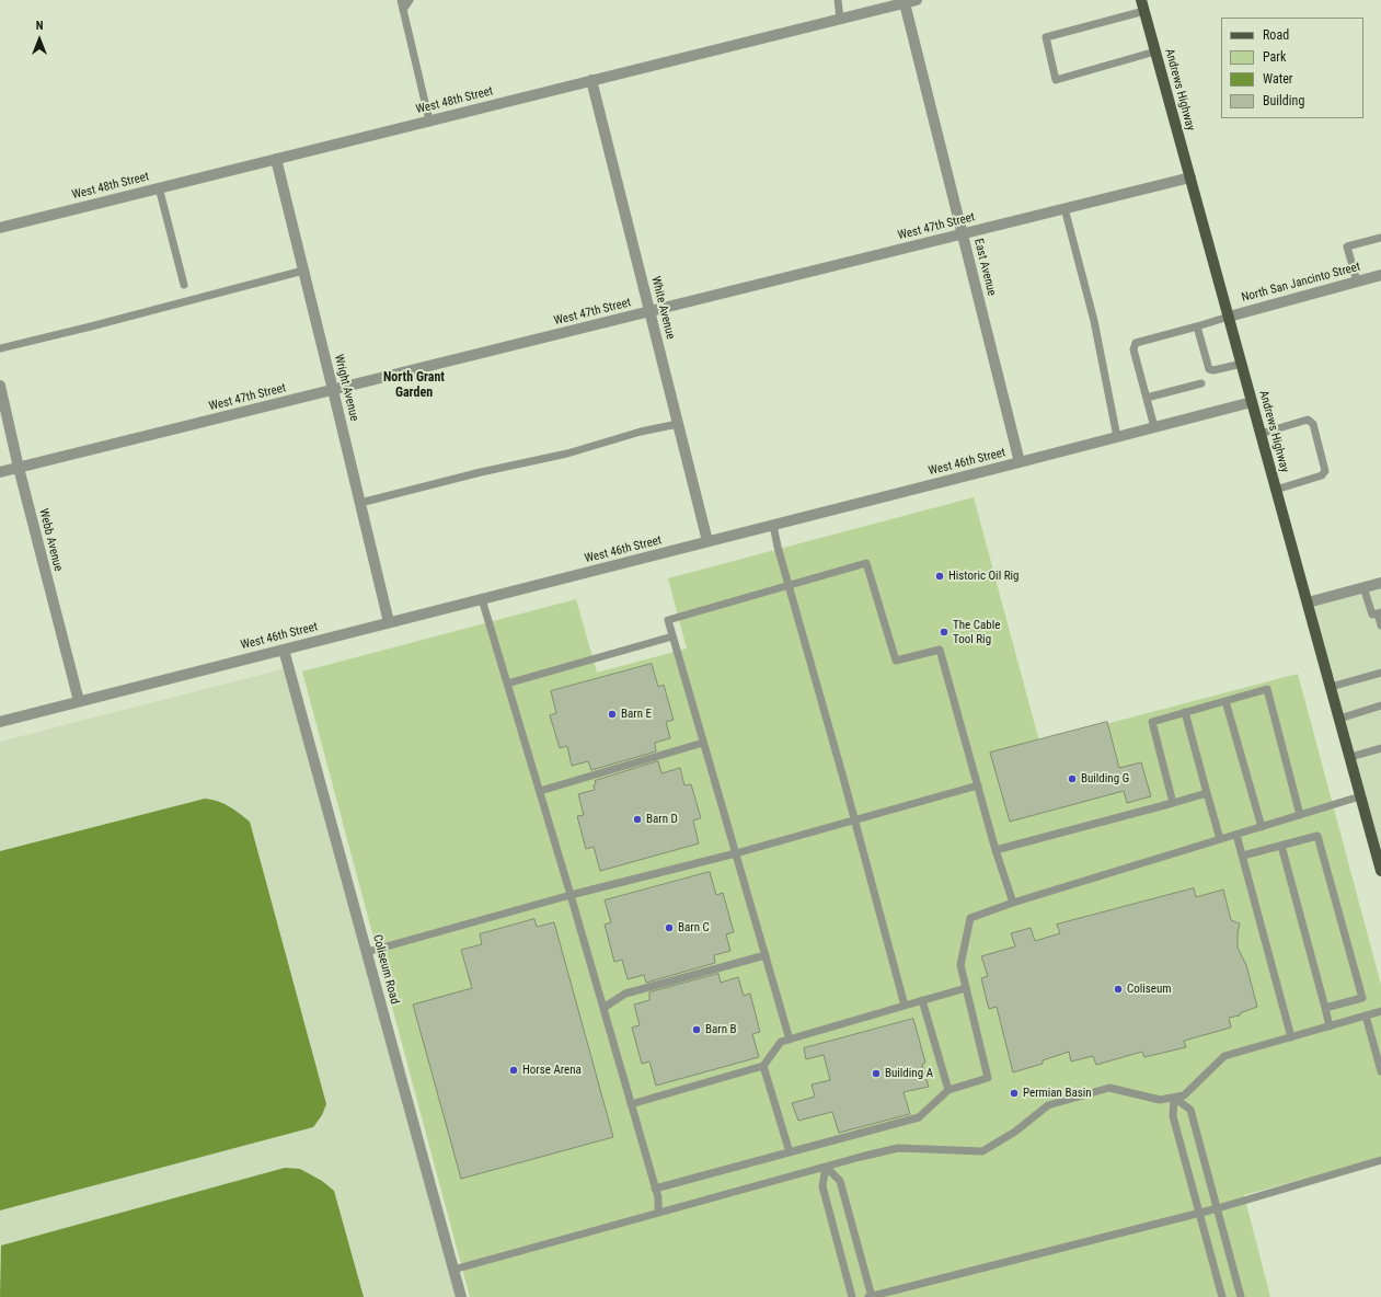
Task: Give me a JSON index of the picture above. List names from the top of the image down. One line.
{"streets":{"main road":["Andrews Highway"],"street":["West 48th Street","West 47th Street","East Avenue","North San Jancinto Street","White Avenue","Wright Avenue","West 46th Street","Webb Avenue","Coliseum Road"]},"crossings":[["Andrews Highway","West 47th Street"],["Andrews Highway","North San Jancinto Street"],["Andrews Highway","West 46th Street"],["West 48th Street","East Avenue"],["West 48th Street","White Avenue"],["West 48th Street","Wright Avenue"],["West 47th Street","East Avenue"],["West 47th Street","White Avenue"],["West 47th Street","Wright Avenue"],["West 47th Street","Webb Avenue"],["East Avenue","West 46th Street"],["White Avenue","West 46th Street"],["Wright Avenue","West 46th Street"],["West 46th Street","Webb Avenue"],["West 46th Street","Coliseum Road"]],"districts":["North Grant Garden"],"places":["Historic Oil Rig","The Cable Tool Rig","Barn E","Building G","Barn D","Barn C","Coliseum","Barn B","Horse Arena","Building A","Permian Basin"],"legend":["Road","Park","Water","Building"],"north":"top"}
